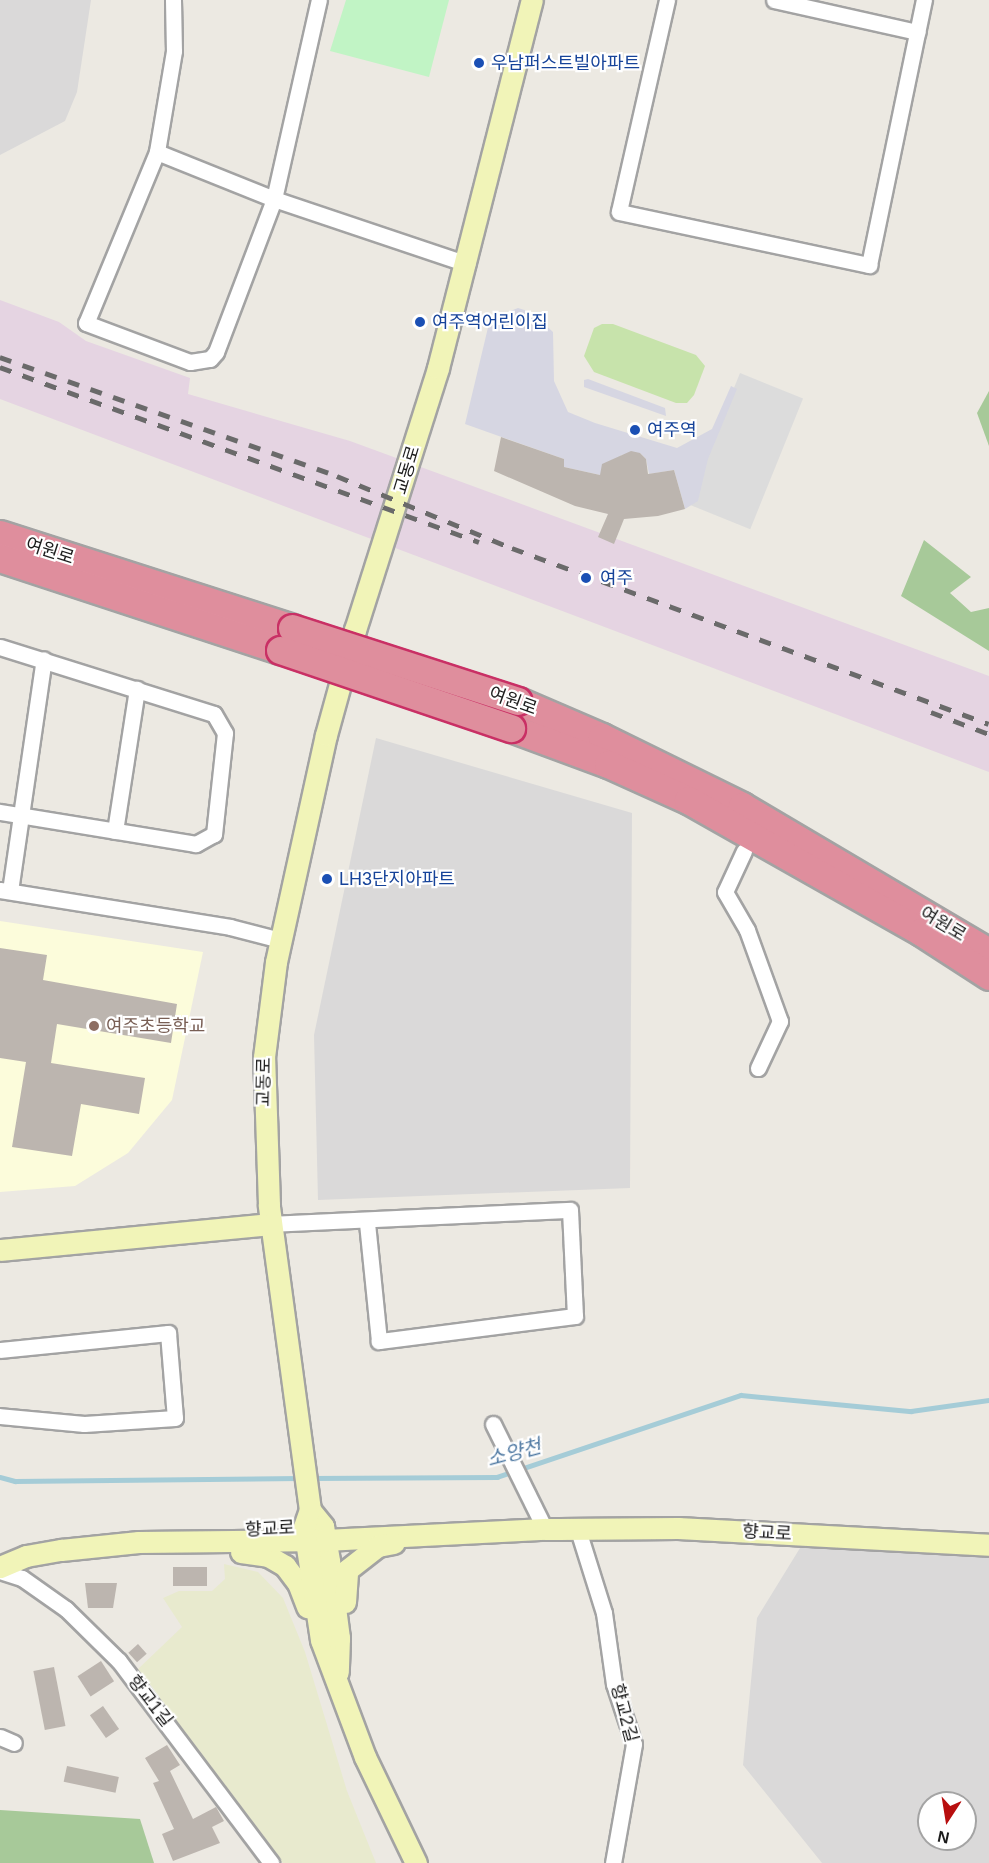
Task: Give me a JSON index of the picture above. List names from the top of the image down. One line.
{"streets":{"highway":["여원로"],"street":["교동로","향교로","향교1길","향교2길"]},"crossings":[["교동로","향교로"],["향교로","향교1길"],["향교로","향교2길"]],"water":["소양천"],"places":["우남퍼스트빌아파트","여주역어린이집","여주역","여주","LH3단지아파트","여주초등학교"],"north":"bottom"}
